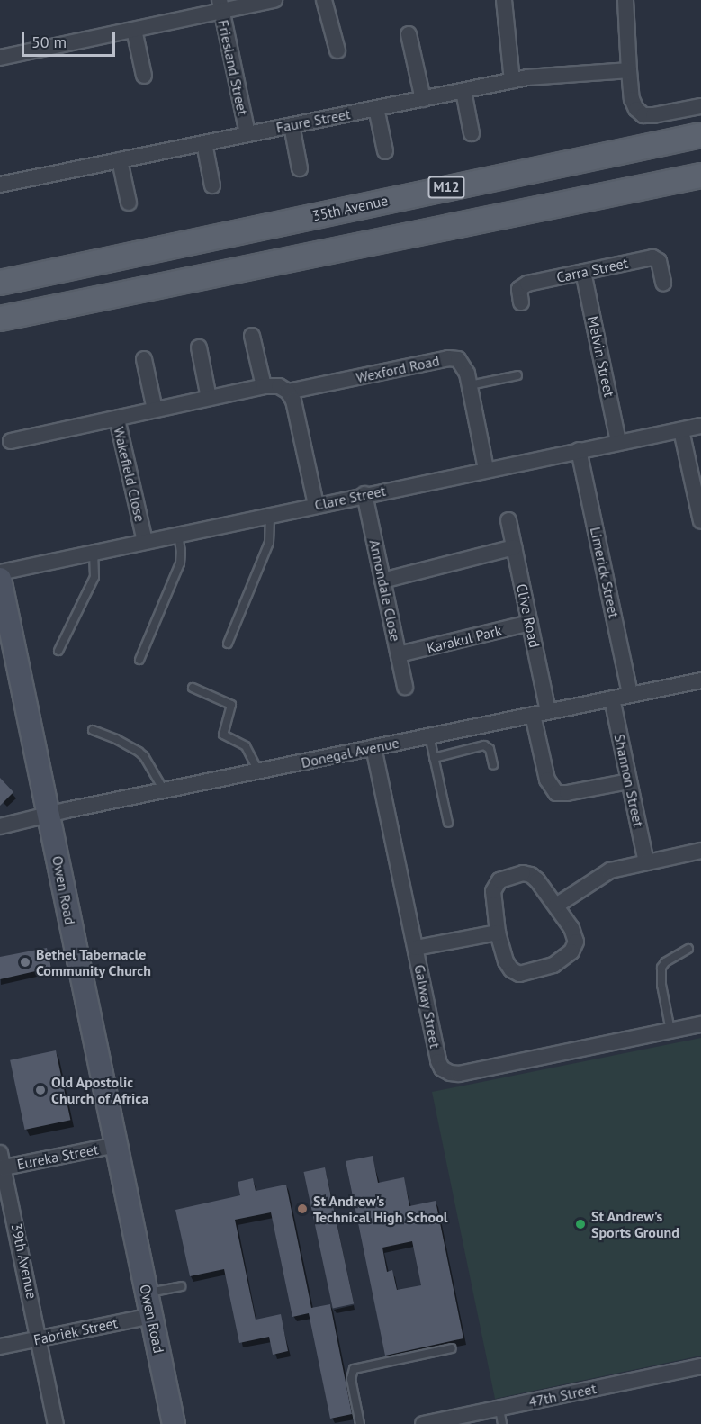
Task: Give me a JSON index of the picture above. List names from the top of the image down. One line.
{"streets":{"main road":["M12","35th Avenue"],"street":["Friesland Street","Faure Street","Carra Street","Melvin Street","Wexford Road","Wakefield Close","Clare Street","Limerick Street","Annondale Close","Clive Road","Karakul Park","Donegal Avenue","Shannon Street","Owen Road","Galway Street","Eureka Street","39th Avenue","Fabriek Street","47th Street"]},"crossings":[["Friesland Street","Faure Street"],["Carra Street","Melvin Street"],["Melvin Street","Clare Street"],["Wexford Road","Clare Street"],["Wakefield Close","Clare Street"],["Clare Street","Limerick Street"],["Clare Street","Annondale Close"],["Limerick Street","Donegal Avenue"],["Annondale Close","Karakul Park"],["Clive Road","Karakul Park"],["Clive Road","Donegal Avenue"],["Clive Road","Shannon Street"],["Donegal Avenue","Shannon Street"],["Donegal Avenue","Owen Road"],["Donegal Avenue","Galway Street"],["Owen Road","Eureka Street"],["Owen Road","Fabriek Street"],["Eureka Street","39th Avenue"],["39th Avenue","Fabriek Street"]],"places":["Bethel Tabernacle Community Church","Old Apostolic Church of Africa","St Andrew's Technical High School","St Andrew's Sports Ground"],"scale_bar":"50 m"}
